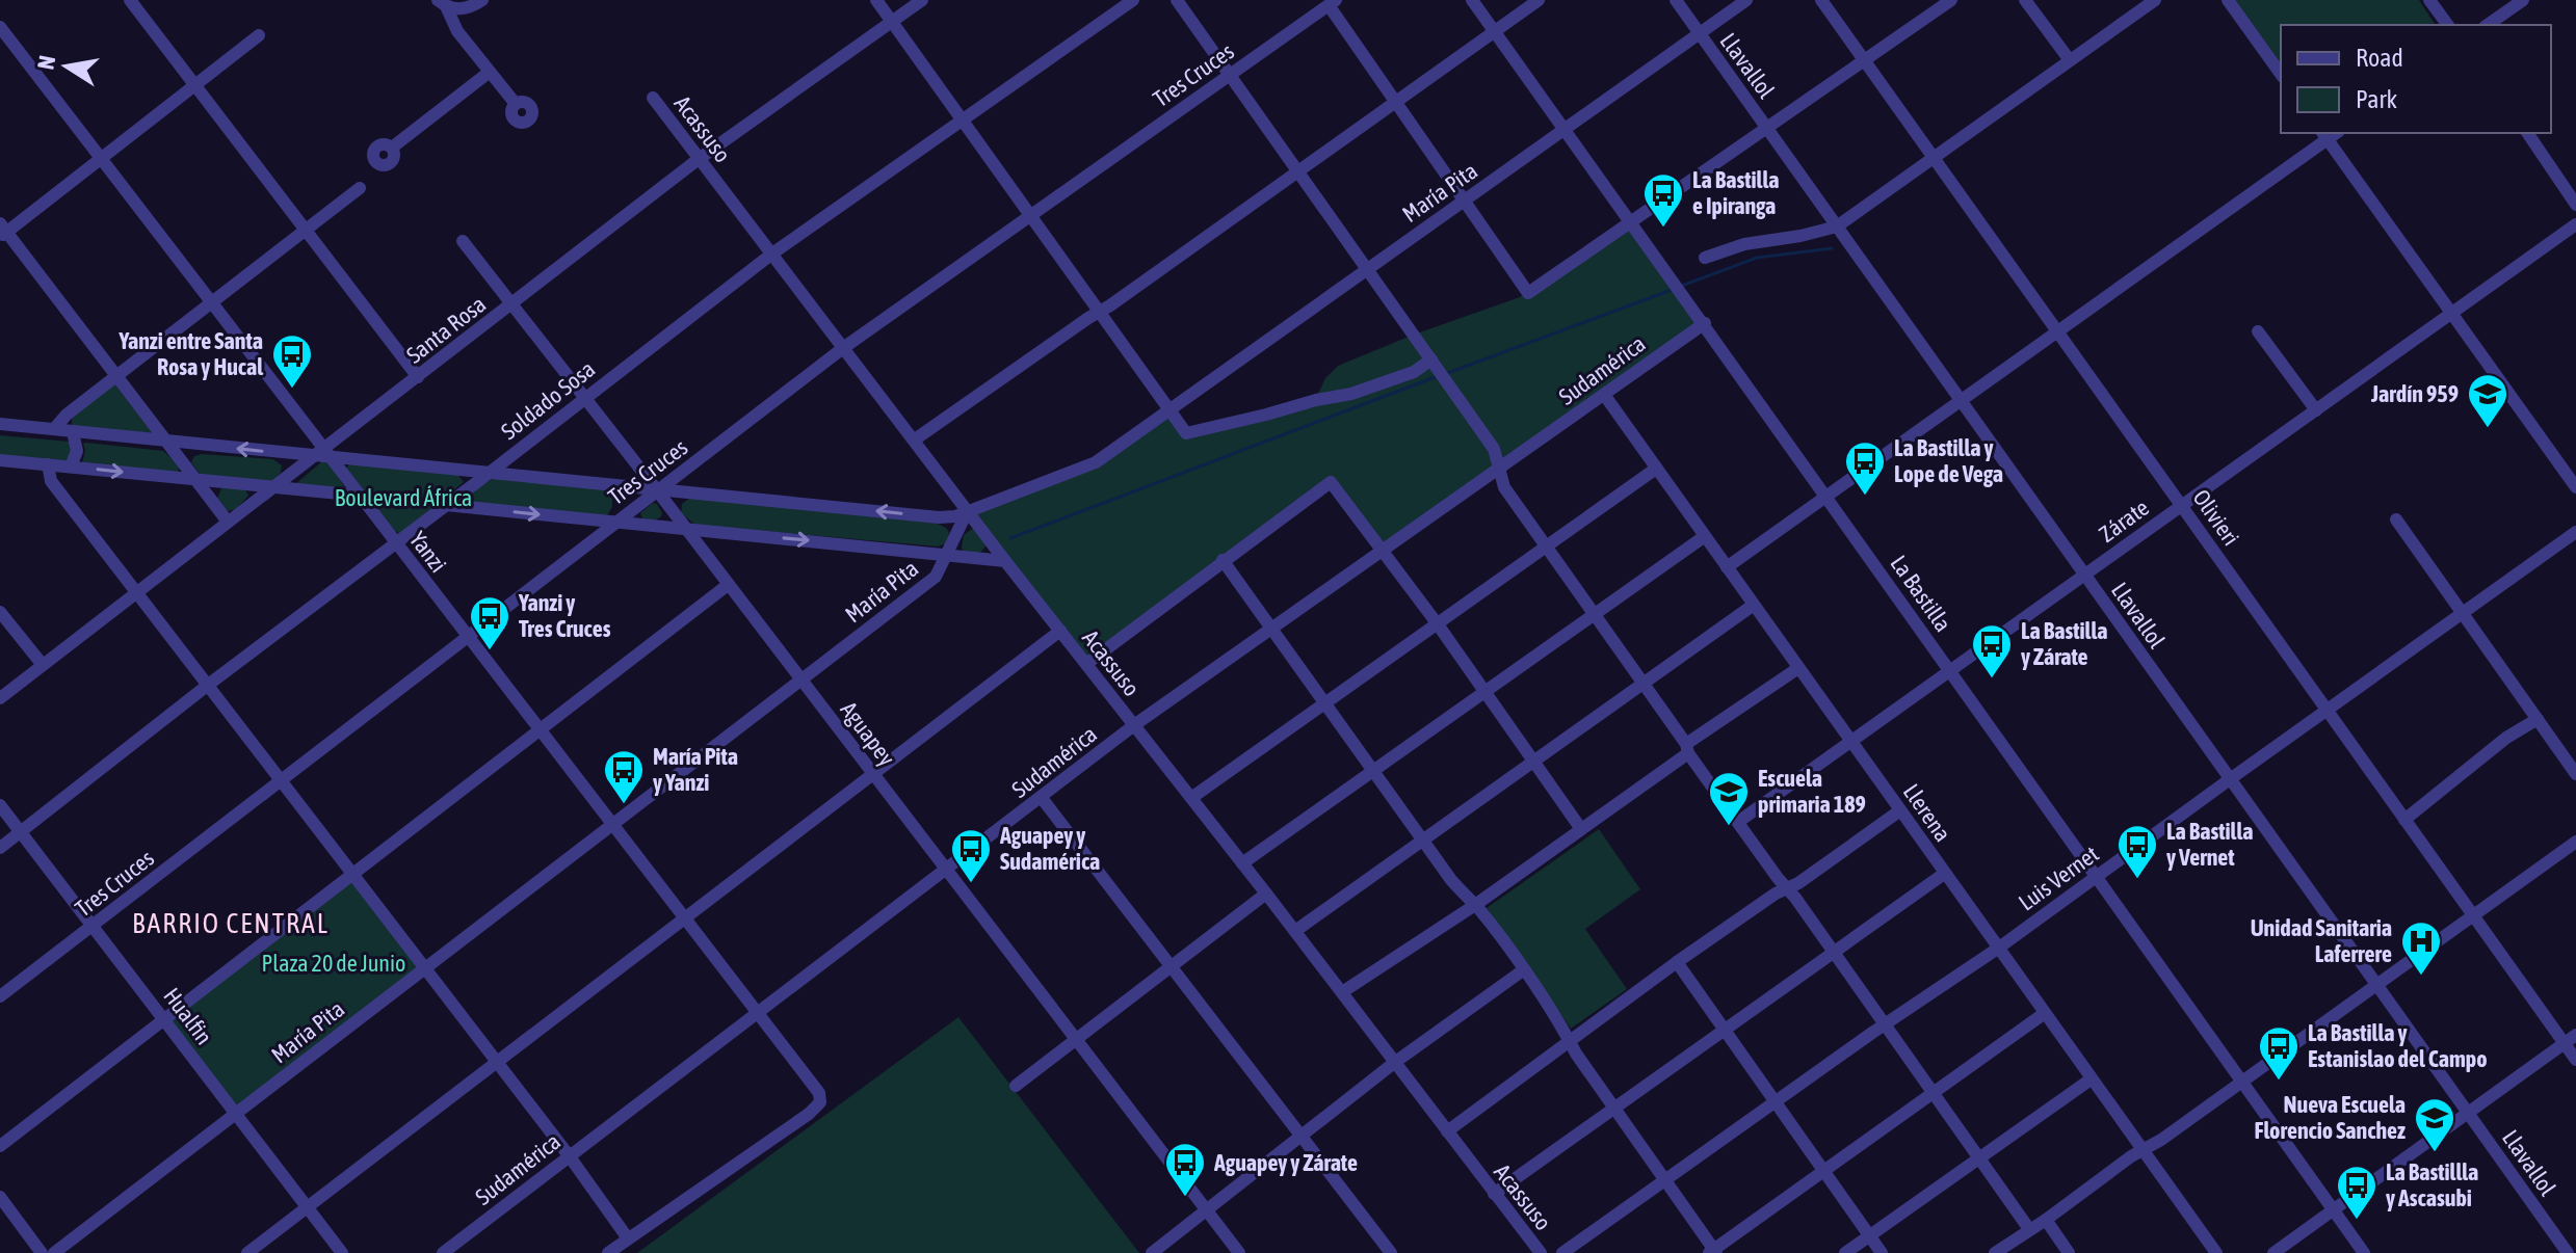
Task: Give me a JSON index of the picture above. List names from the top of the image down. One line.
{"streets":{"street":["Llavallol","Tres Cruces","Acassuso","María Pita","Santa Rosa","Sudamérica","Soldado Sosa","Olivieri","Zárate","Yanzi","La Bastilla","Aguapey","Llerena","Luis Vernet","Hualfin"]},"crossings":[["Llavallol","María Pita"],["Llavallol","Zárate"],["Llavallol","Luis Vernet"],["Tres Cruces","Acassuso"],["Tres Cruces","Yanzi"],["Tres Cruces","Aguapey"],["Tres Cruces","Hualfin"],["Acassuso","María Pita"],["Acassuso","Santa Rosa"],["Acassuso","Sudamérica"],["Acassuso","Soldado Sosa"],["María Pita","Yanzi"],["María Pita","La Bastilla"],["María Pita","Aguapey"],["María Pita","Hualfin"],["Santa Rosa","Yanzi"],["Santa Rosa","Aguapey"],["Sudamérica","Yanzi"],["Sudamérica","La Bastilla"],["Sudamérica","Aguapey"],["Sudamérica","Llerena"],["Soldado Sosa","Yanzi"],["Soldado Sosa","Aguapey"],["Soldado Sosa","Hualfin"],["Olivieri","Zárate"],["Olivieri","Luis Vernet"],["Zárate","La Bastilla"],["Zárate","Llerena"],["La Bastilla","Luis Vernet"],["Llerena","Luis Vernet"]],"districts":["BARRIO CENTRAL"],"parks":["Boulevard África","Plaza 20 de Junio"],"places":{"bus stop":["La Bastilla e Ipiranga","Yanzi entre Santa Rosa y Hucal","La Bastilla y Lope de Vega","Yanzi y Tres Cruces","La Bastilla y Zárate","María Pita y Yanzi","La Bastilla y Vernet","Aguapey y Sudamérica","La Bastilla y Estanislao del Campo","Aguapey y Zárate","La Bastillla y Ascasubi"],"school or university":["Jardín 959","Escuela primaria 189","Nueva Escuela Florencio Sanchez"],"hospital":["Unidad Sanitaria Laferrere"]},"legend":["Road","Park"],"north":"left"}
